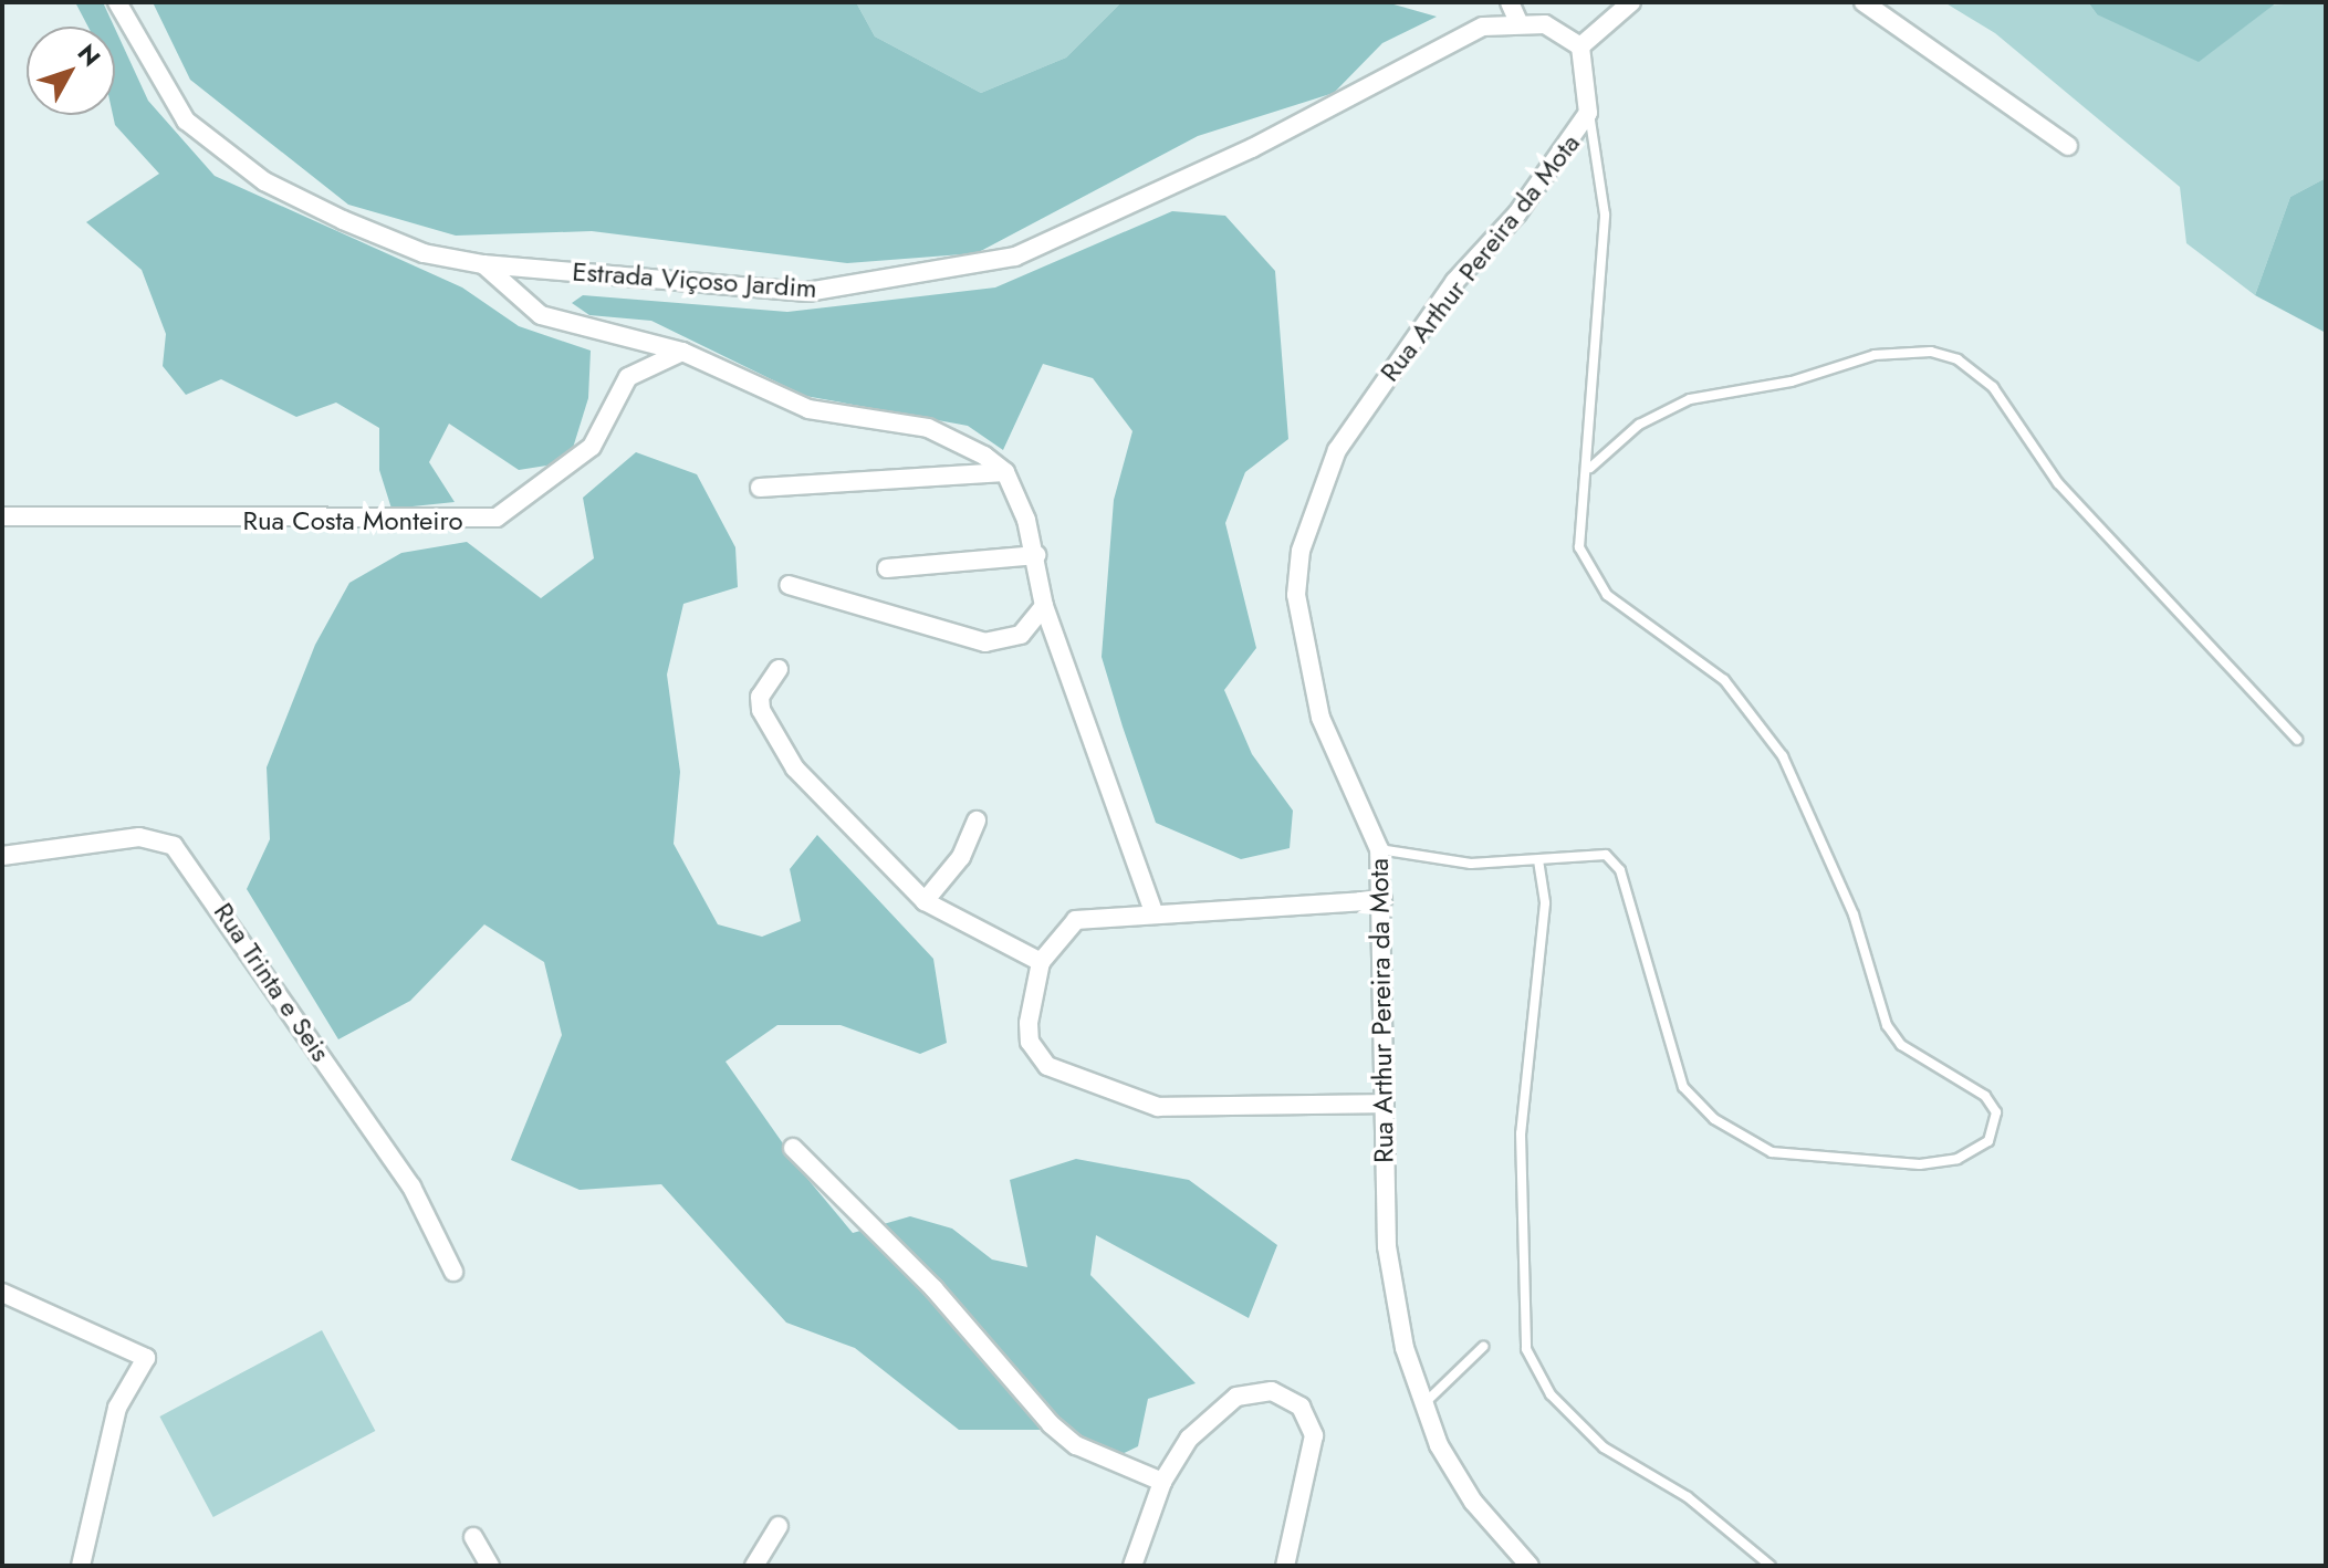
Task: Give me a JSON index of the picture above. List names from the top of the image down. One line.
{"streets":{"street":["Rua Arthur Pereira da Mota","Estrada Viçoso Jardim","Rua Costa Monteiro","Rua Trinta e Seis"]},"crossings":[["Rua Arthur Pereira da Mota","Estrada Viçoso Jardim"]],"north":"top right"}
